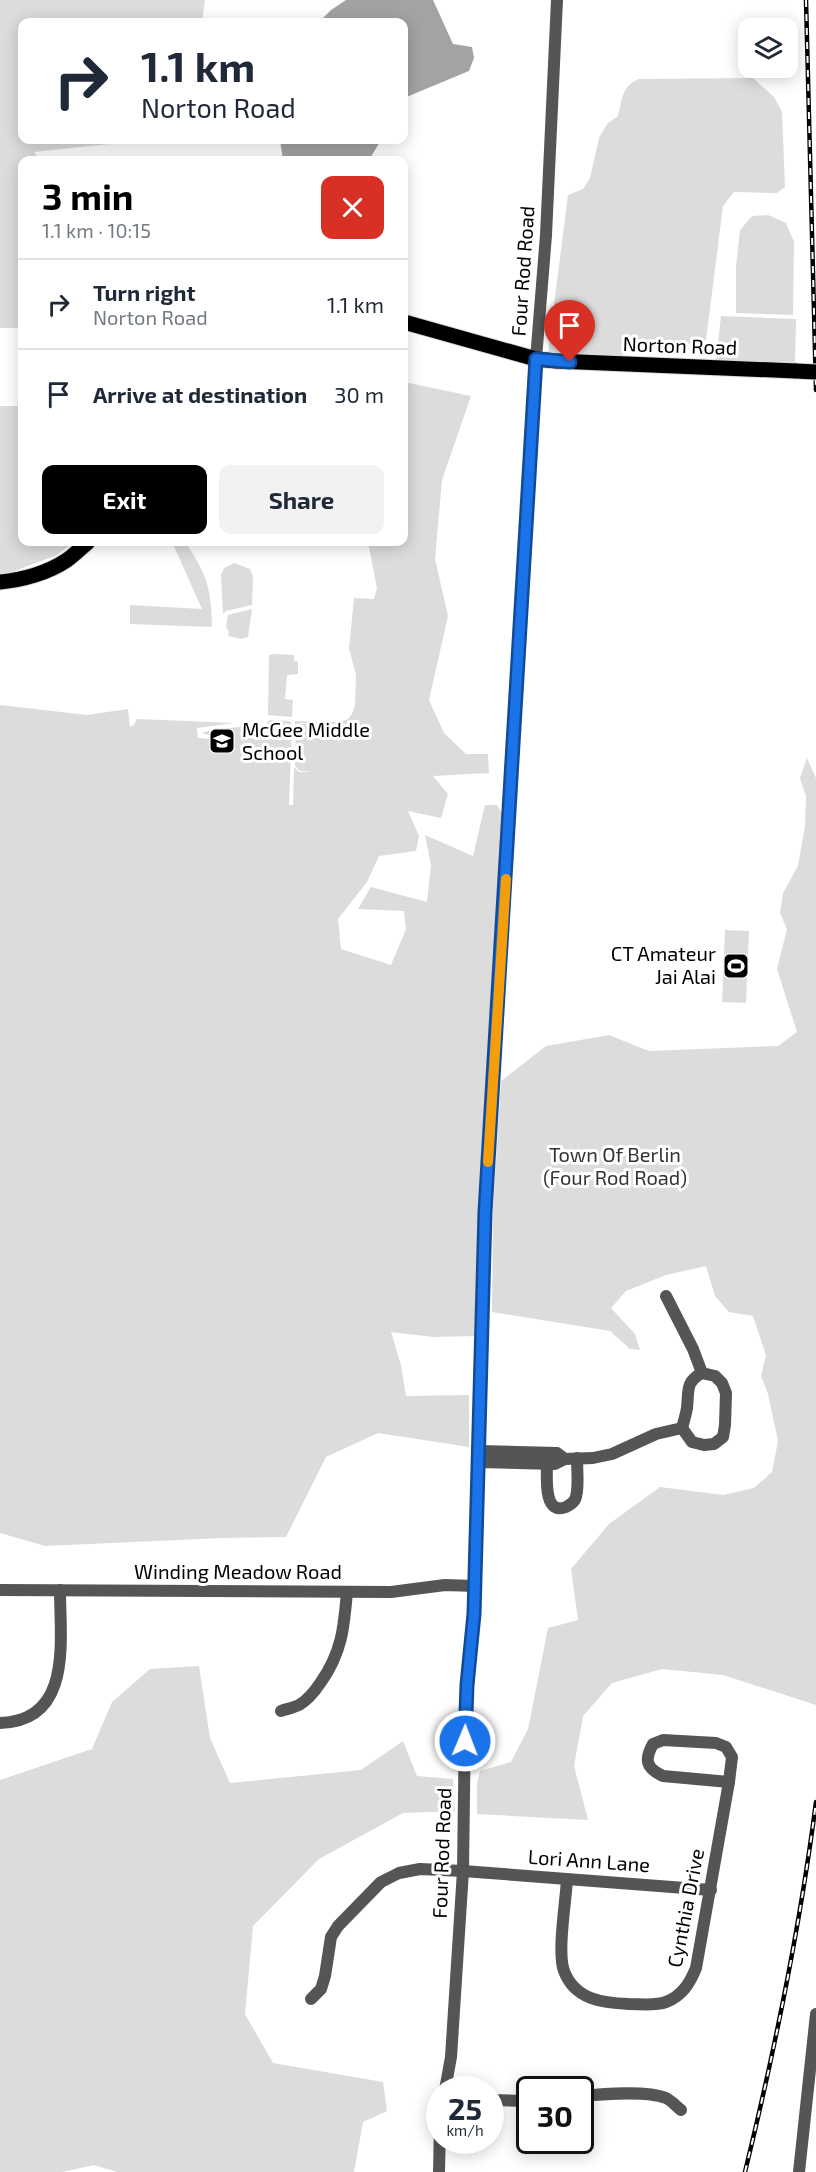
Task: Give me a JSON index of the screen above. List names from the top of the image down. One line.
{"streets":{"main road":["Norton Road"],"street":["Four Rod Road","Winding Meadow Road","Lori Ann Lane","Cynthia Drive"]},"crossings":[["Four Rod Road","Norton Road"],["Four Rod Road","Winding Meadow Road"],["Four Rod Road","Lori Ann Lane"],["Lori Ann Lane","Cynthia Drive"]],"parks":["Town Of Berlin (Four Rod Road)"],"places":{"school or university":["McGee Middle School"],"sports":["CT Amateur Jai Alai"]},"page":{"turn":["1.1 km","Norton Road"],"heading":["3 min","1.1 km · 10:15"],"list":[{"name":"Turn right","note":"Norton Road","value":"1.1 km"},{"name":"Arrive at destination","value":"30 m"}],"buttons":["Exit","Share"],"speed":"25 km/h","limit":"30"}}
